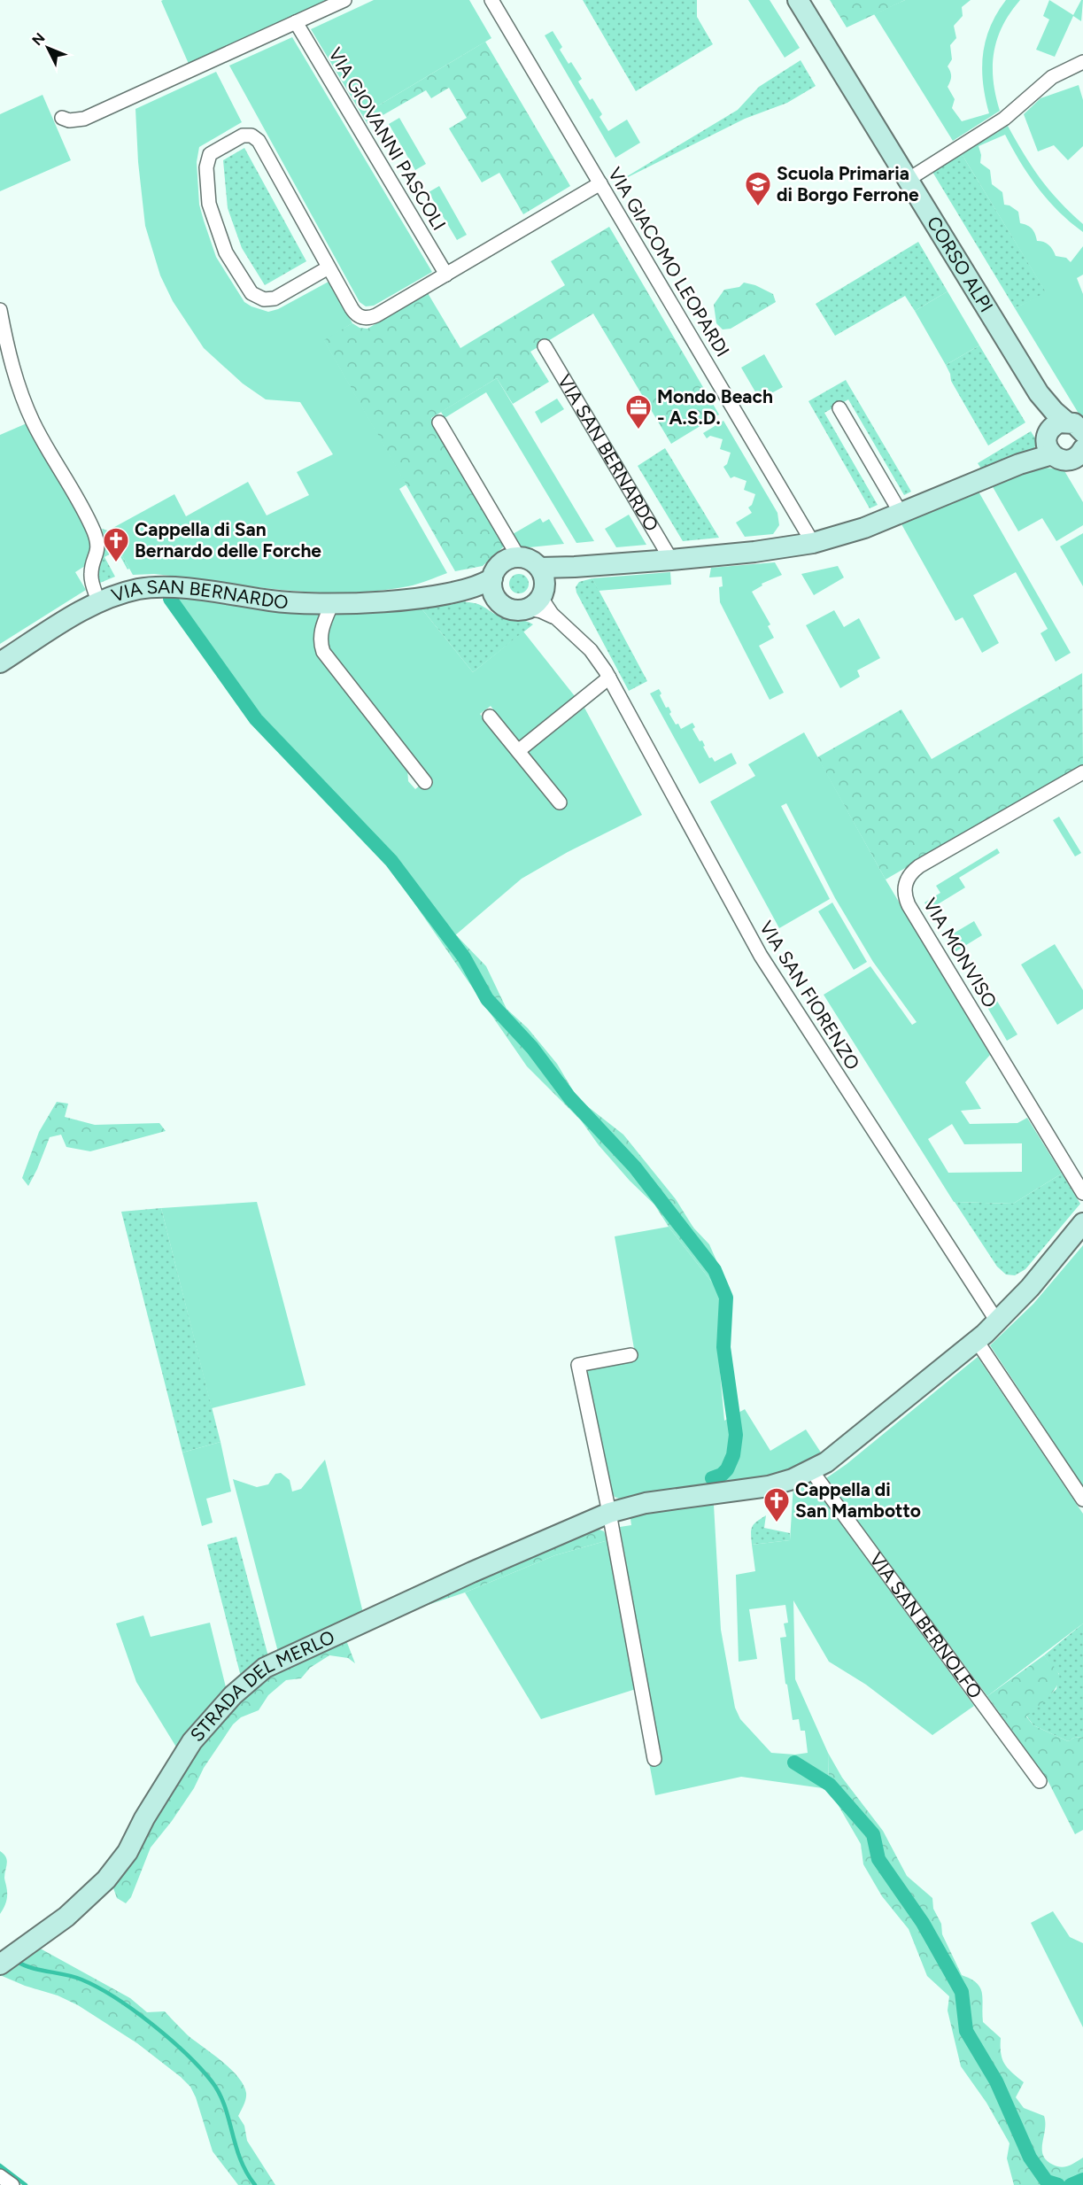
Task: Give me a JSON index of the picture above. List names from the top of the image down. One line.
{"streets":{"street":["VIA GIOVANNI PASCOLI","VIA GIACOMO LEOPARDI","CORSO ALPI","VIA SAN BERNARDO","VIA MONVISO","VIA SAN FIORENZO","VIA SAN BERNOLFO","STRADA DEL MERLO"]},"crossings":[["VIA GIACOMO LEOPARDI","VIA SAN BERNARDO"],["CORSO ALPI","VIA SAN BERNARDO"],["VIA SAN BERNARDO","VIA SAN FIORENZO"]],"places":{"school or university":["Scuola Primaria di Borgo Ferrone"],"office":["Mondo Beach - A.S.D."],"church":["Cappella di San Bernardo delle Forche","Cappella di San Mambotto"]},"north":"top left"}
